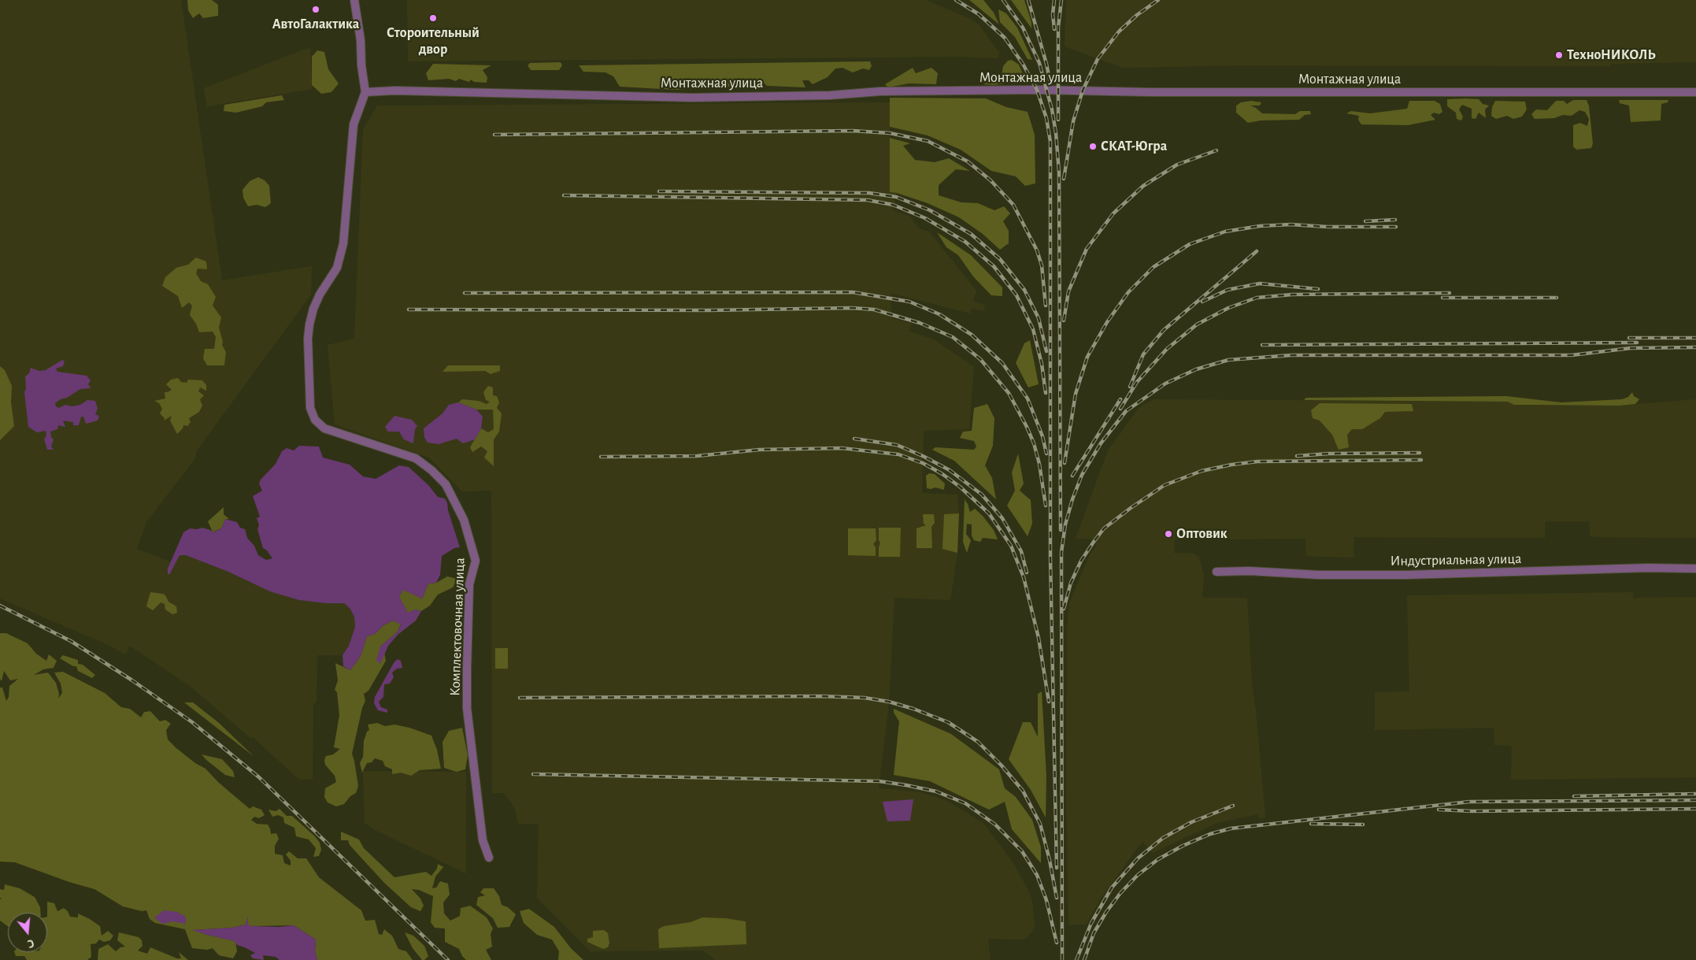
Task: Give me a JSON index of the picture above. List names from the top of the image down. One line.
{"streets":{"street":["Монтажная улица","Индустриальная улица","Комплектовочная улица"]},"crossings":[["Монтажная улица","Комплектовочная улица"]],"places":["АвтоГалактика","Стороительный двор","ТехноНИКОЛЬ","СКАТ-Югра","Оптовик"],"north":"bottom"}
